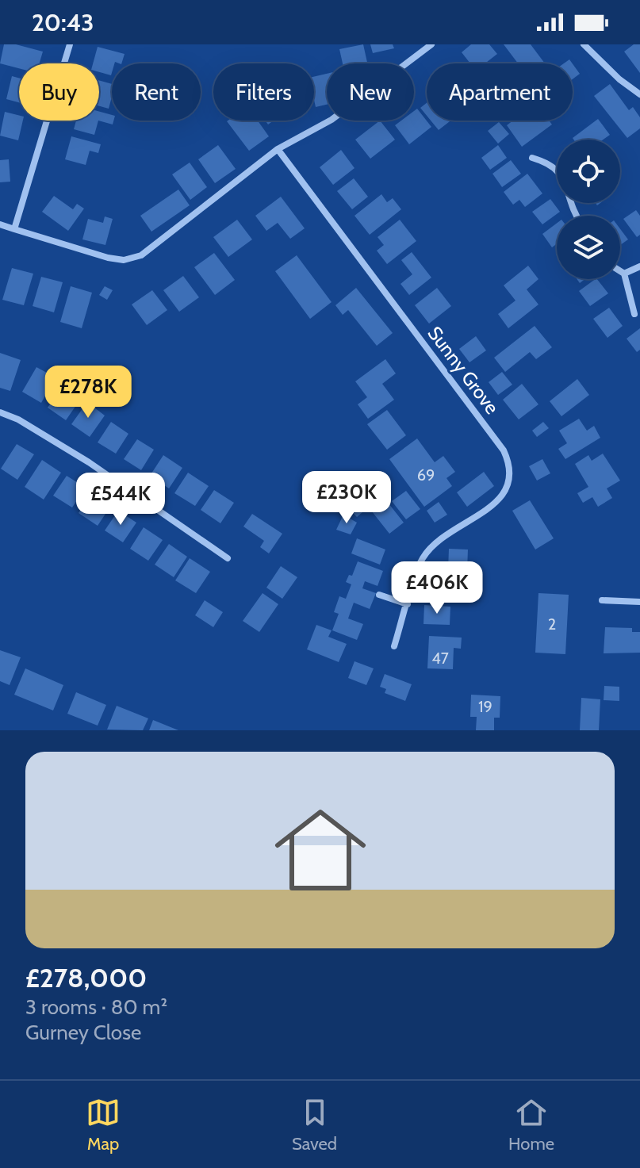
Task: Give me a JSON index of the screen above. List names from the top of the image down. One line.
{"streets":{"street":["Sunny Grove"]},"house_numbers":["69","2","47","19"],"page":{"status":"20:43","chip":["Buy","Rent","Filters","New","Apartment"],"price":["£278K","£230K","£544K","£406K"],"list":[{"name":"£278,000","note":"3 rooms · 80 m² · Gurney Close"}],"tabs":["Map","Saved","Home"]}}
